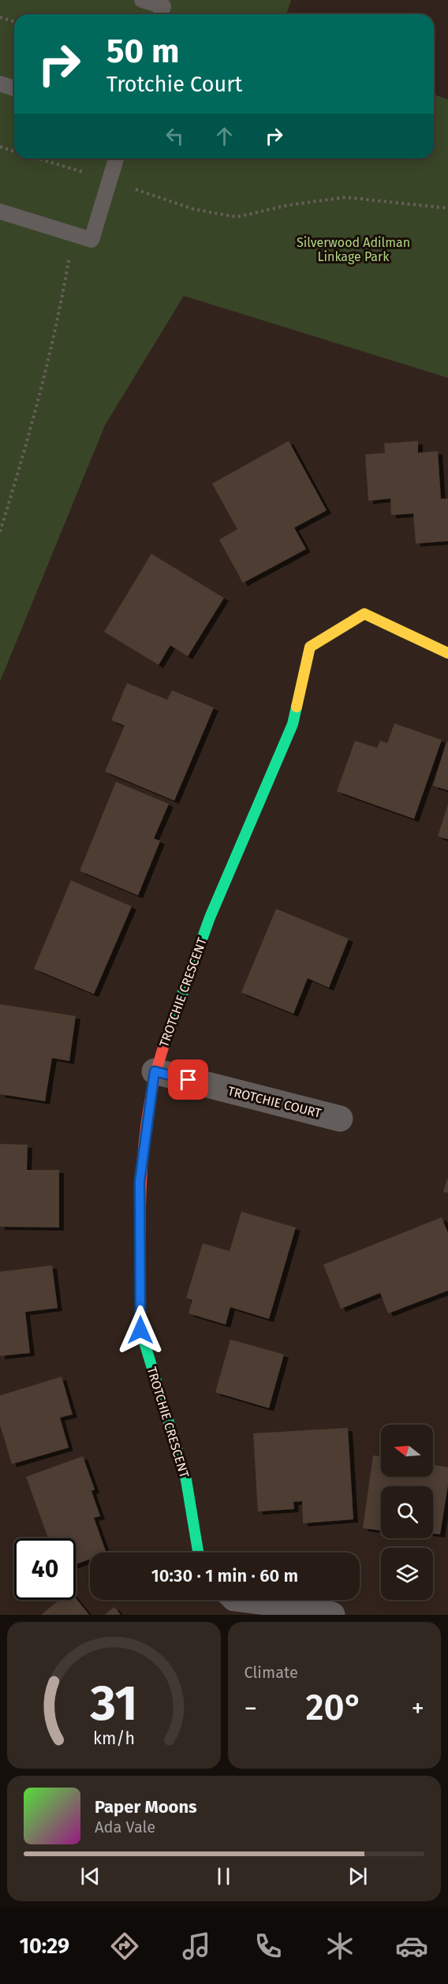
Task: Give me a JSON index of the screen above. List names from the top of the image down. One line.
{"streets":{"street":["TROTCHIE CRESCENT","TROTCHIE COURT"]},"crossings":[["TROTCHIE CRESCENT","TROTCHIE COURT"]],"parks":["Silverwood Adilman Linkage Park"],"north":"left","page":{"turn":["50 m","Trotchie Court"],"limit":"40","trip":"10:30 · 1 min · 60 m","tile":"Climate","heat":["−","20°","+"],"song":["Paper Moons","Ada Vale"],"tabs":"10:29","gauge":["31","km/h"]}}
